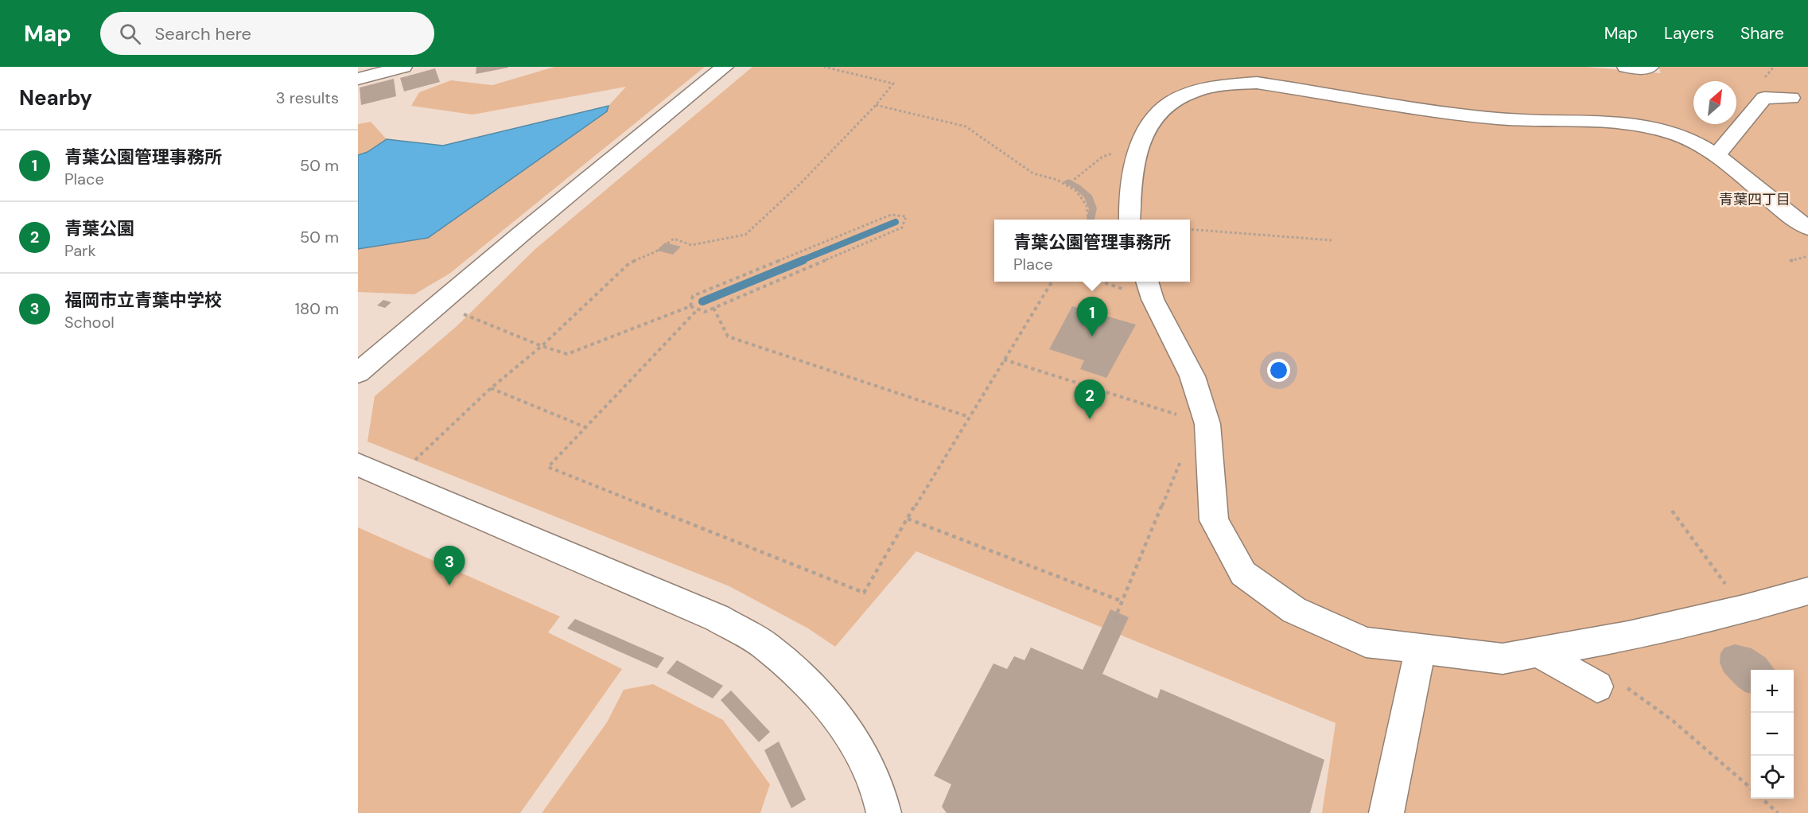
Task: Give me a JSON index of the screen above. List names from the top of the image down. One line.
{"districts":["青葉四丁目"],"north":"top right","page":{"header":"Map","search":"Search here","nav":["Map","Layers","Share"],"heading":["Nearby","3 results"],"list":[{"mark":"1","name":"青葉公園管理事務所","note":"Place","value":"50 m"},{"mark":"2","name":"青葉公園","note":"Park","value":"50 m"},{"mark":"3","name":"福岡市立青葉中学校","note":"School","value":"180 m"}],"popup":["青葉公園管理事務所","Place"],"pins":["1","2","3"],"map_buttons":["+","−"]}}
